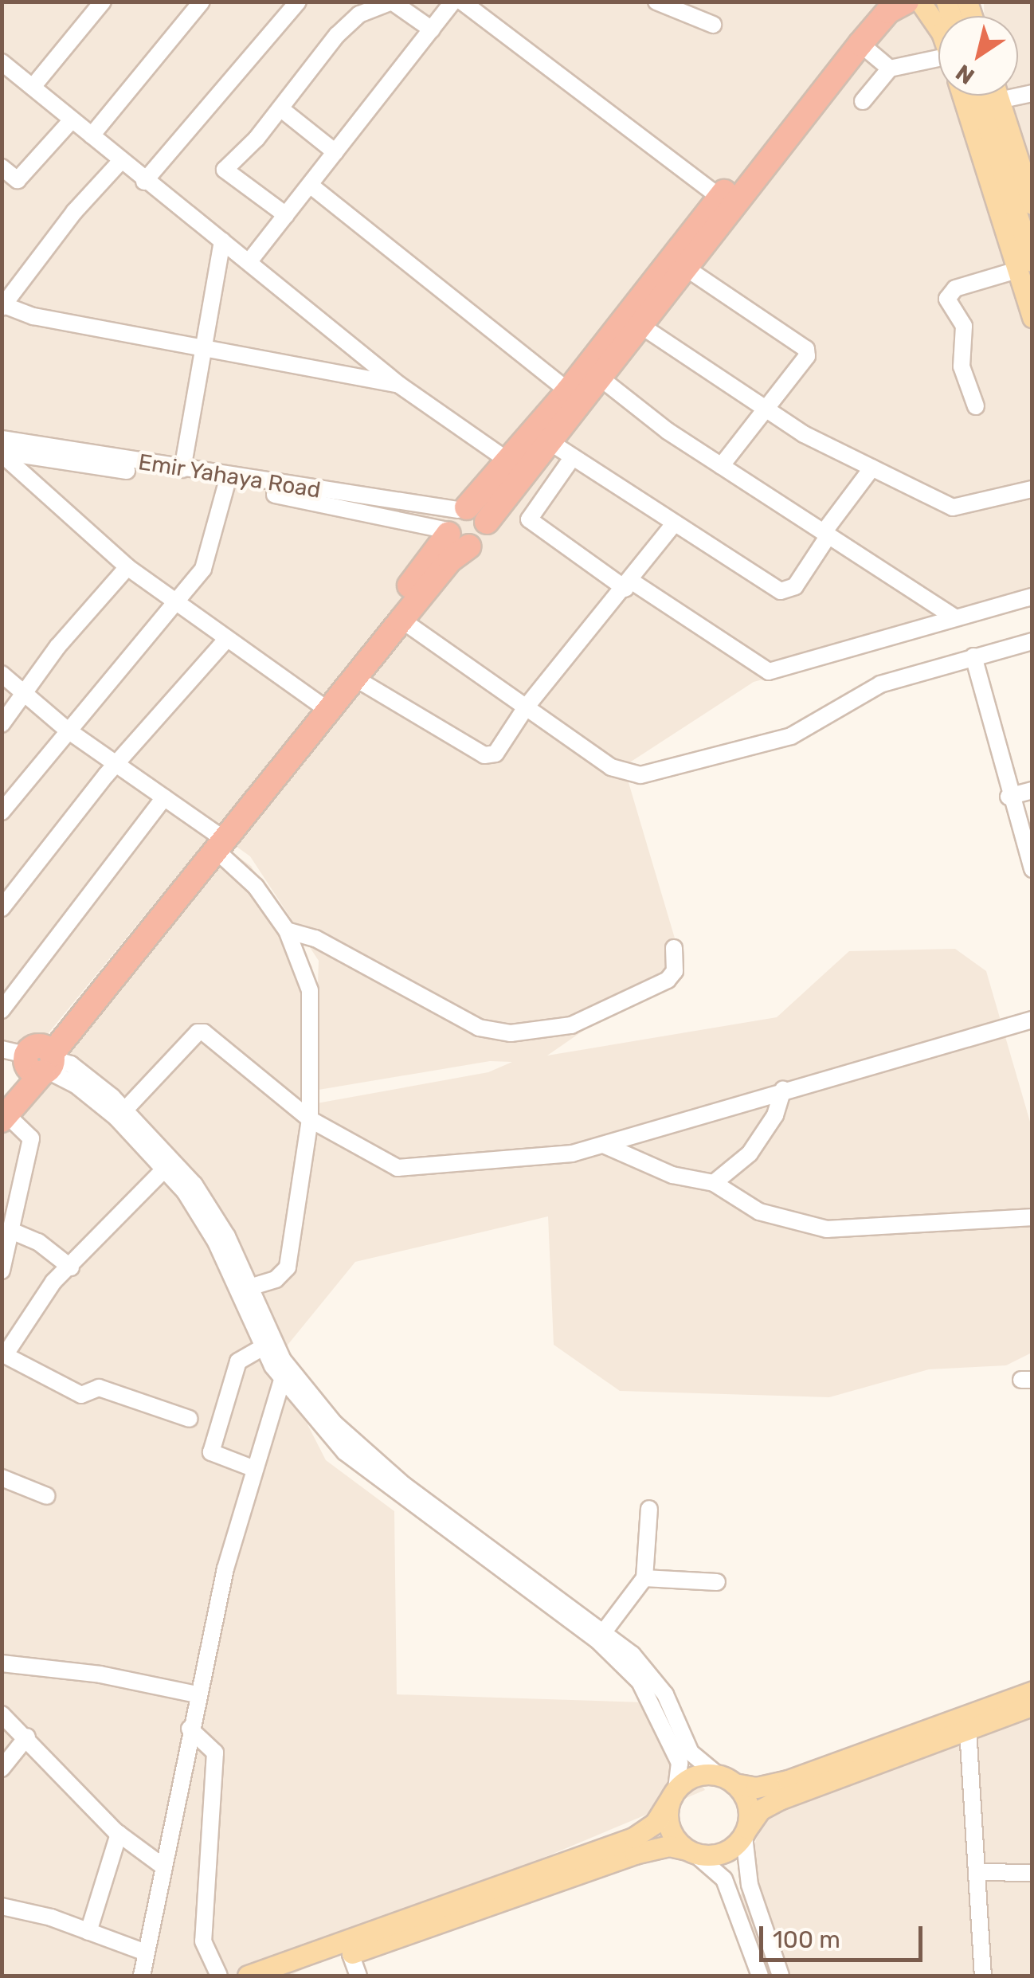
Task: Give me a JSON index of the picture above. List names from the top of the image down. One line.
{"streets":{"street":["Emir Yahaya Road"]},"scale_bar":"100 m","north":"bottom left"}
